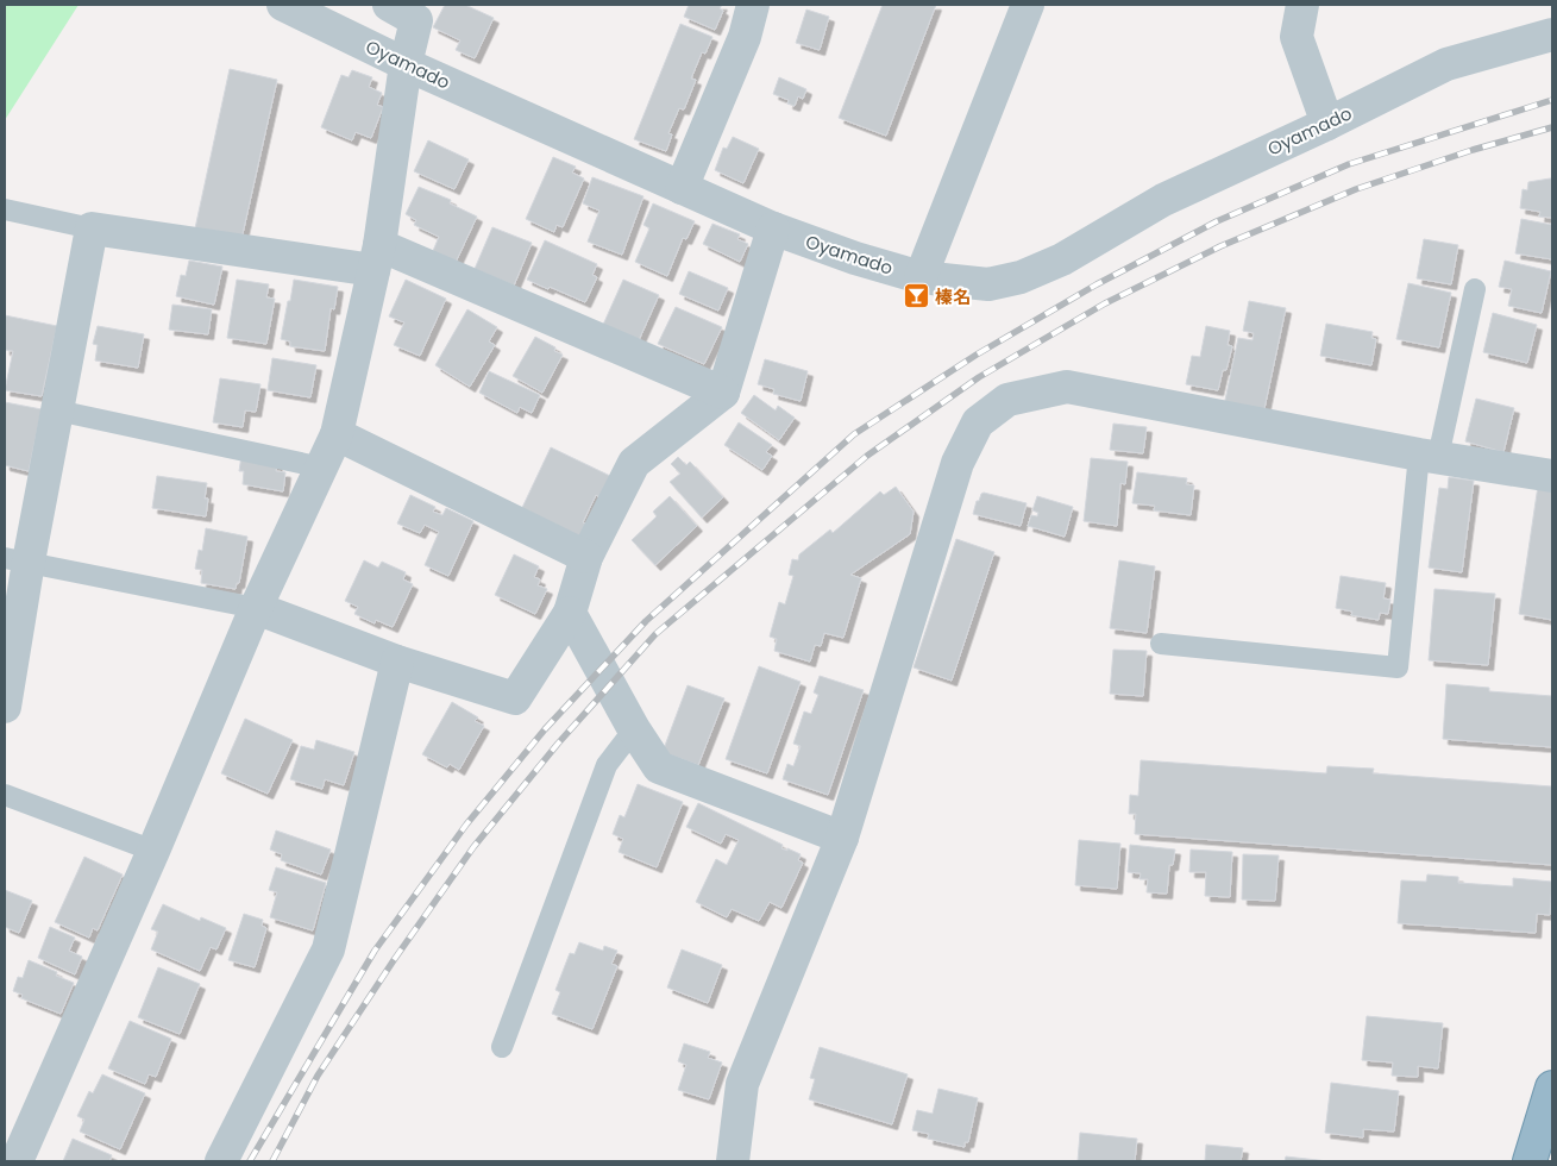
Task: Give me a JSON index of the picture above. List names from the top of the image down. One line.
{"streets":{"street":["Oyamado"]},"places":{"bar":["榛名"]}}
